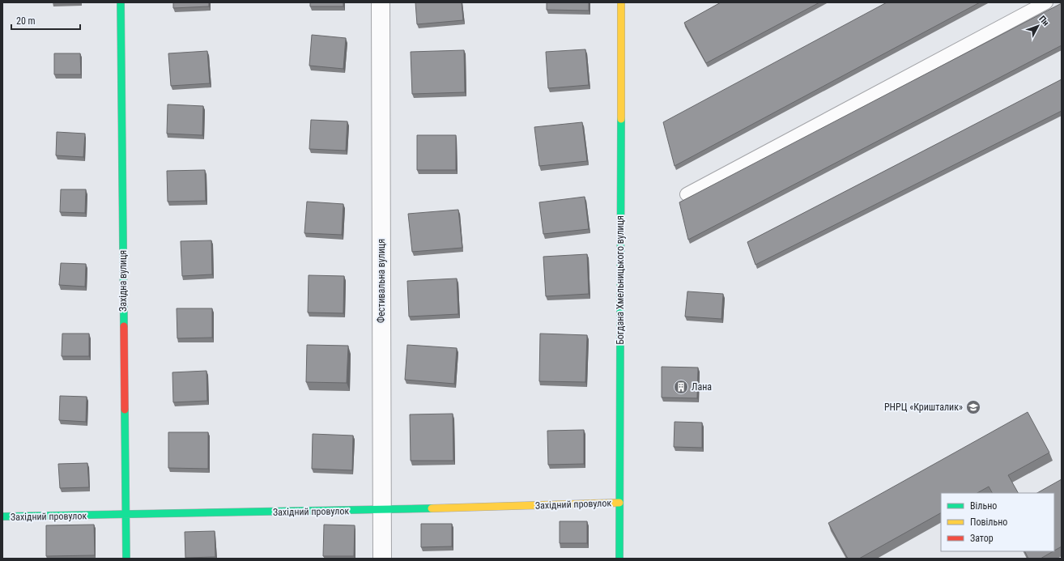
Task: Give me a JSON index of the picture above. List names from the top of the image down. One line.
{"streets":{"street":["Богдана Хмельницького вулиця","Західна вулиця","Фестивальна вулиця","Західний провулок"]},"crossings":[["Богдана Хмельницького вулиця","Західний провулок"],["Західна вулиця","Західний провулок"],["Фестивальна вулиця","Західний провулок"]],"places":{"building":["Лана"],"school or university":["РНРЦ «Кришталик»"]},"legend":["Вільно","Повільно","Затор"],"scale_bar":"20 m","north":"top right"}
